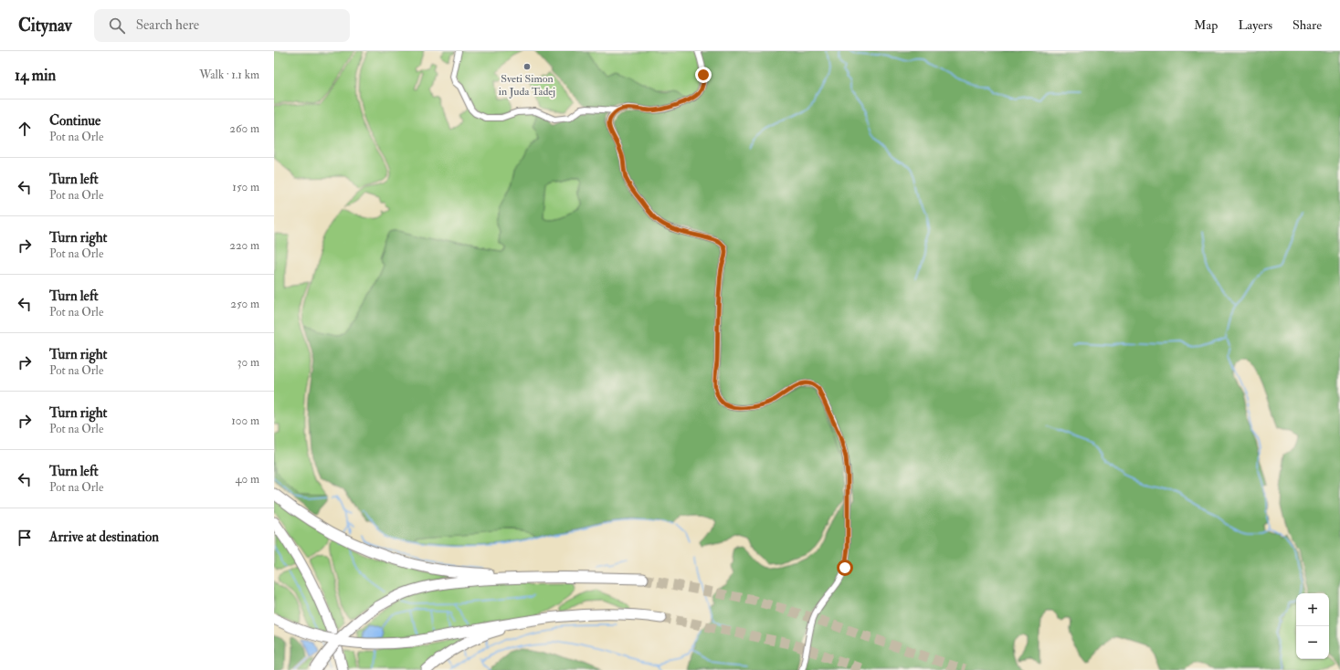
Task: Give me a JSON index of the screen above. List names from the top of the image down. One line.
{"places":["Sveti Simon in Juda Tadej"],"page":{"header":"Citynav","search":"Search here","nav":["Map","Layers","Share"],"heading":["14 min","Walk · 1.1 km"],"list":[["Continue","Pot na Orle","260 m"],["Turn left","Pot na Orle","150 m"],["Turn right","Pot na Orle","220 m"],["Turn left","Pot na Orle","250 m"],["Turn right","Pot na Orle","30 m"],["Turn right","Pot na Orle","100 m"],["Turn left","Pot na Orle","40 m"],"Arrive at destination"],"map_buttons":["+","−"]}}
